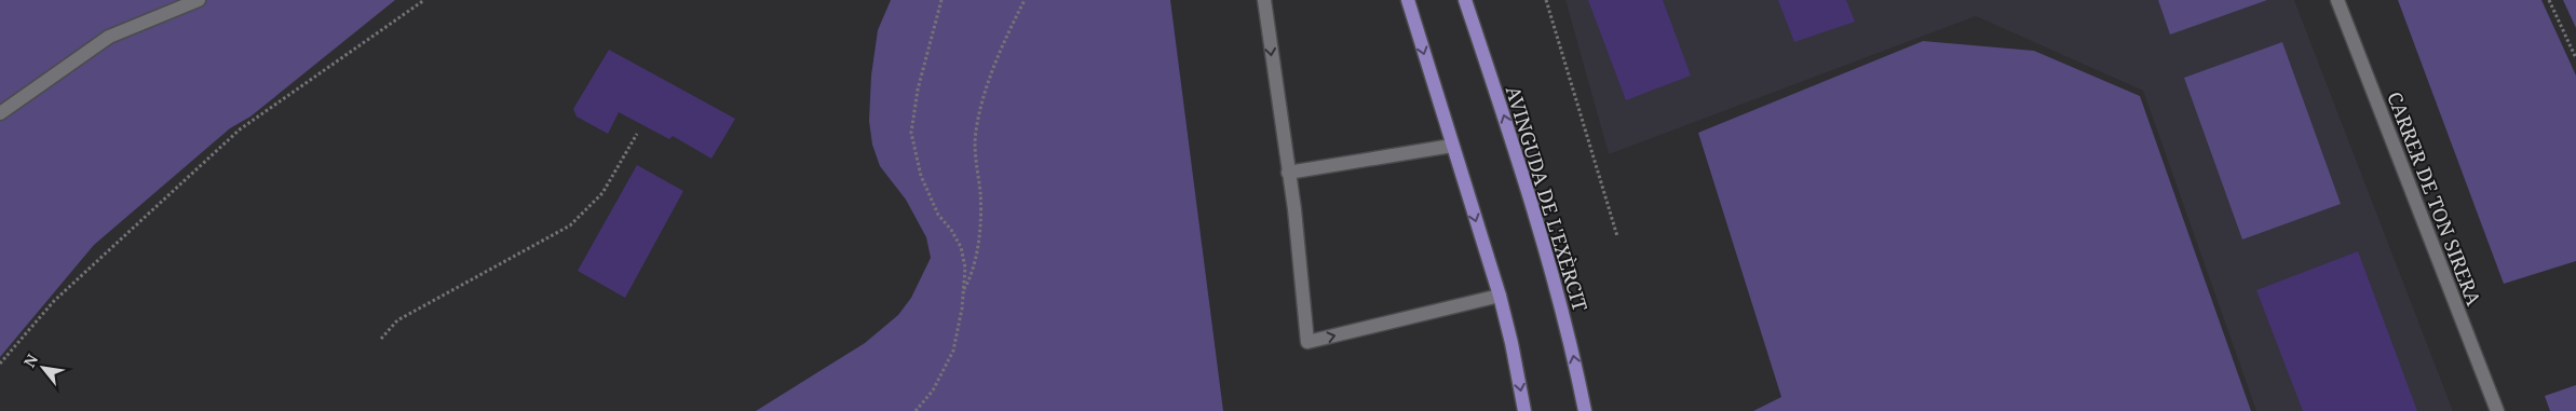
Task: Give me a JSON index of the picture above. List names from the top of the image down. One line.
{"streets":{"main road":["AVINGUDA DE L'EXÈRCIT"],"street":["CARRER DE TON SIRERA"]},"north":"top left"}
